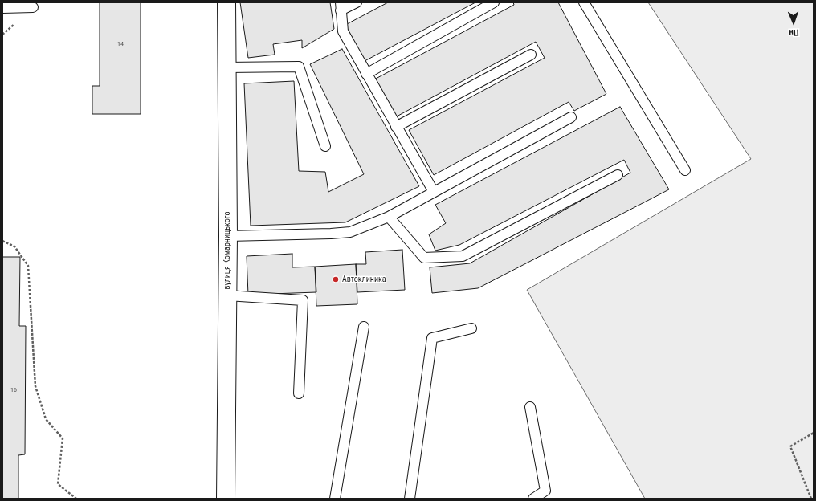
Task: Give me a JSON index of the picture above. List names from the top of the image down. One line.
{"streets":{"street":["вулиця Комарницького"]},"places":["Автоклиника"],"house_numbers":["14","16"],"north":"bottom"}
